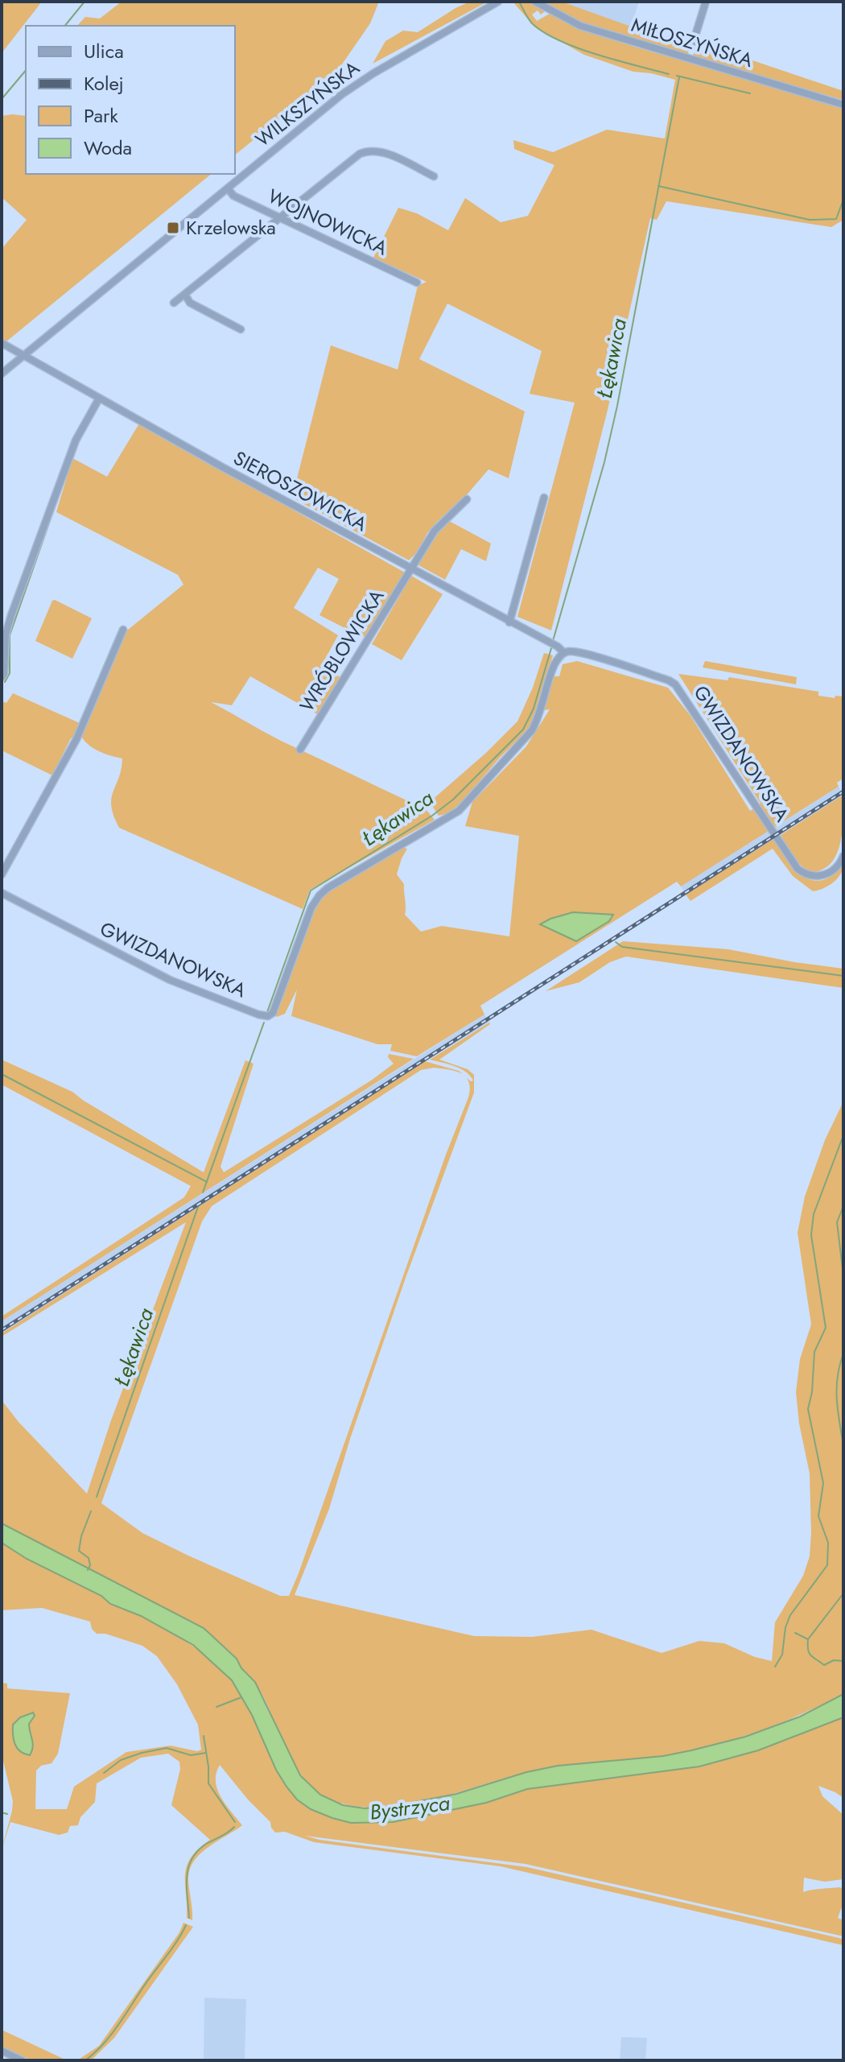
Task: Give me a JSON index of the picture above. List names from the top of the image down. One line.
{"streets":{"street":["MIŁOSZYŃSKA","WILKSZYŃSKA","WOJNOWICKA","SIEROSZOWICKA","WRÓBLOWICKA","GWIZDANOWSKA"]},"crossings":[["WILKSZYŃSKA","WOJNOWICKA"],["WILKSZYŃSKA","SIEROSZOWICKA"],["SIEROSZOWICKA","WRÓBLOWICKA"],["SIEROSZOWICKA","GWIZDANOWSKA"]],"water":["Łękawica","Bystrzyca"],"places":{"transit":["Krzelowska"]},"legend":["Ulica","Kolej","Park","Woda"]}
